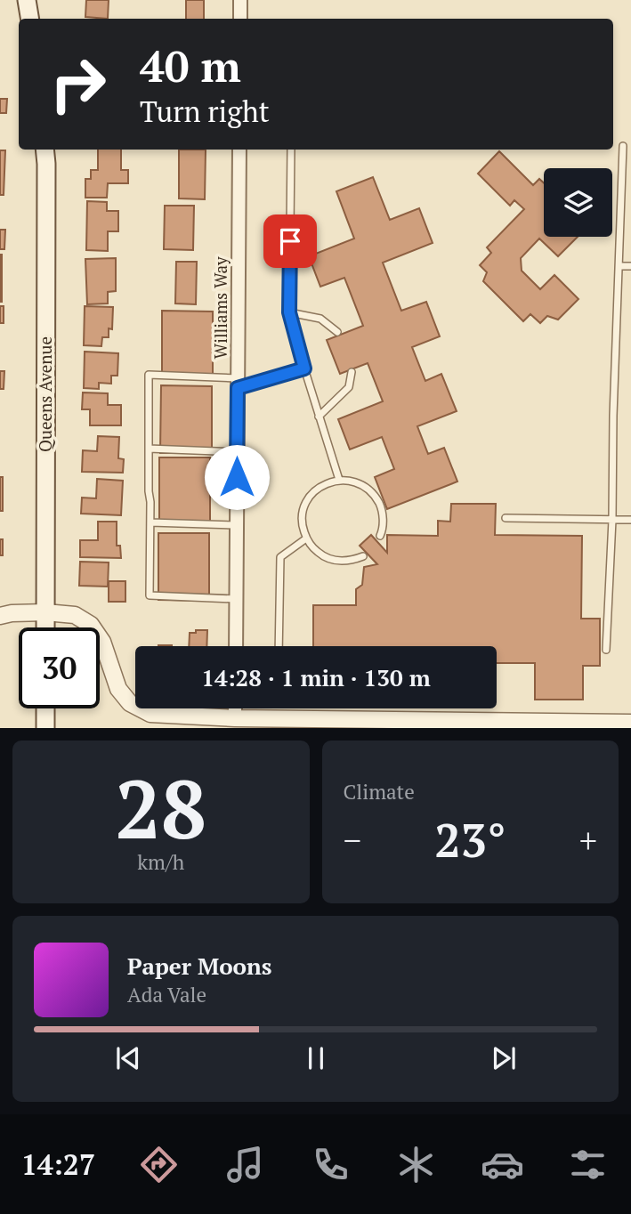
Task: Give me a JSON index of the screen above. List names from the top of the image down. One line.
{"streets":{"main road":["Queens Avenue"],"street":["Williams Way"]},"page":{"turn":["40 m","Turn right"],"limit":"30","trip":"14:28 · 1 min · 130 m","tile":[["28","km/h"],"Climate"],"heat":["−","23°","+"],"song":["Paper Moons","Ada Vale"],"tabs":"14:27"}}
